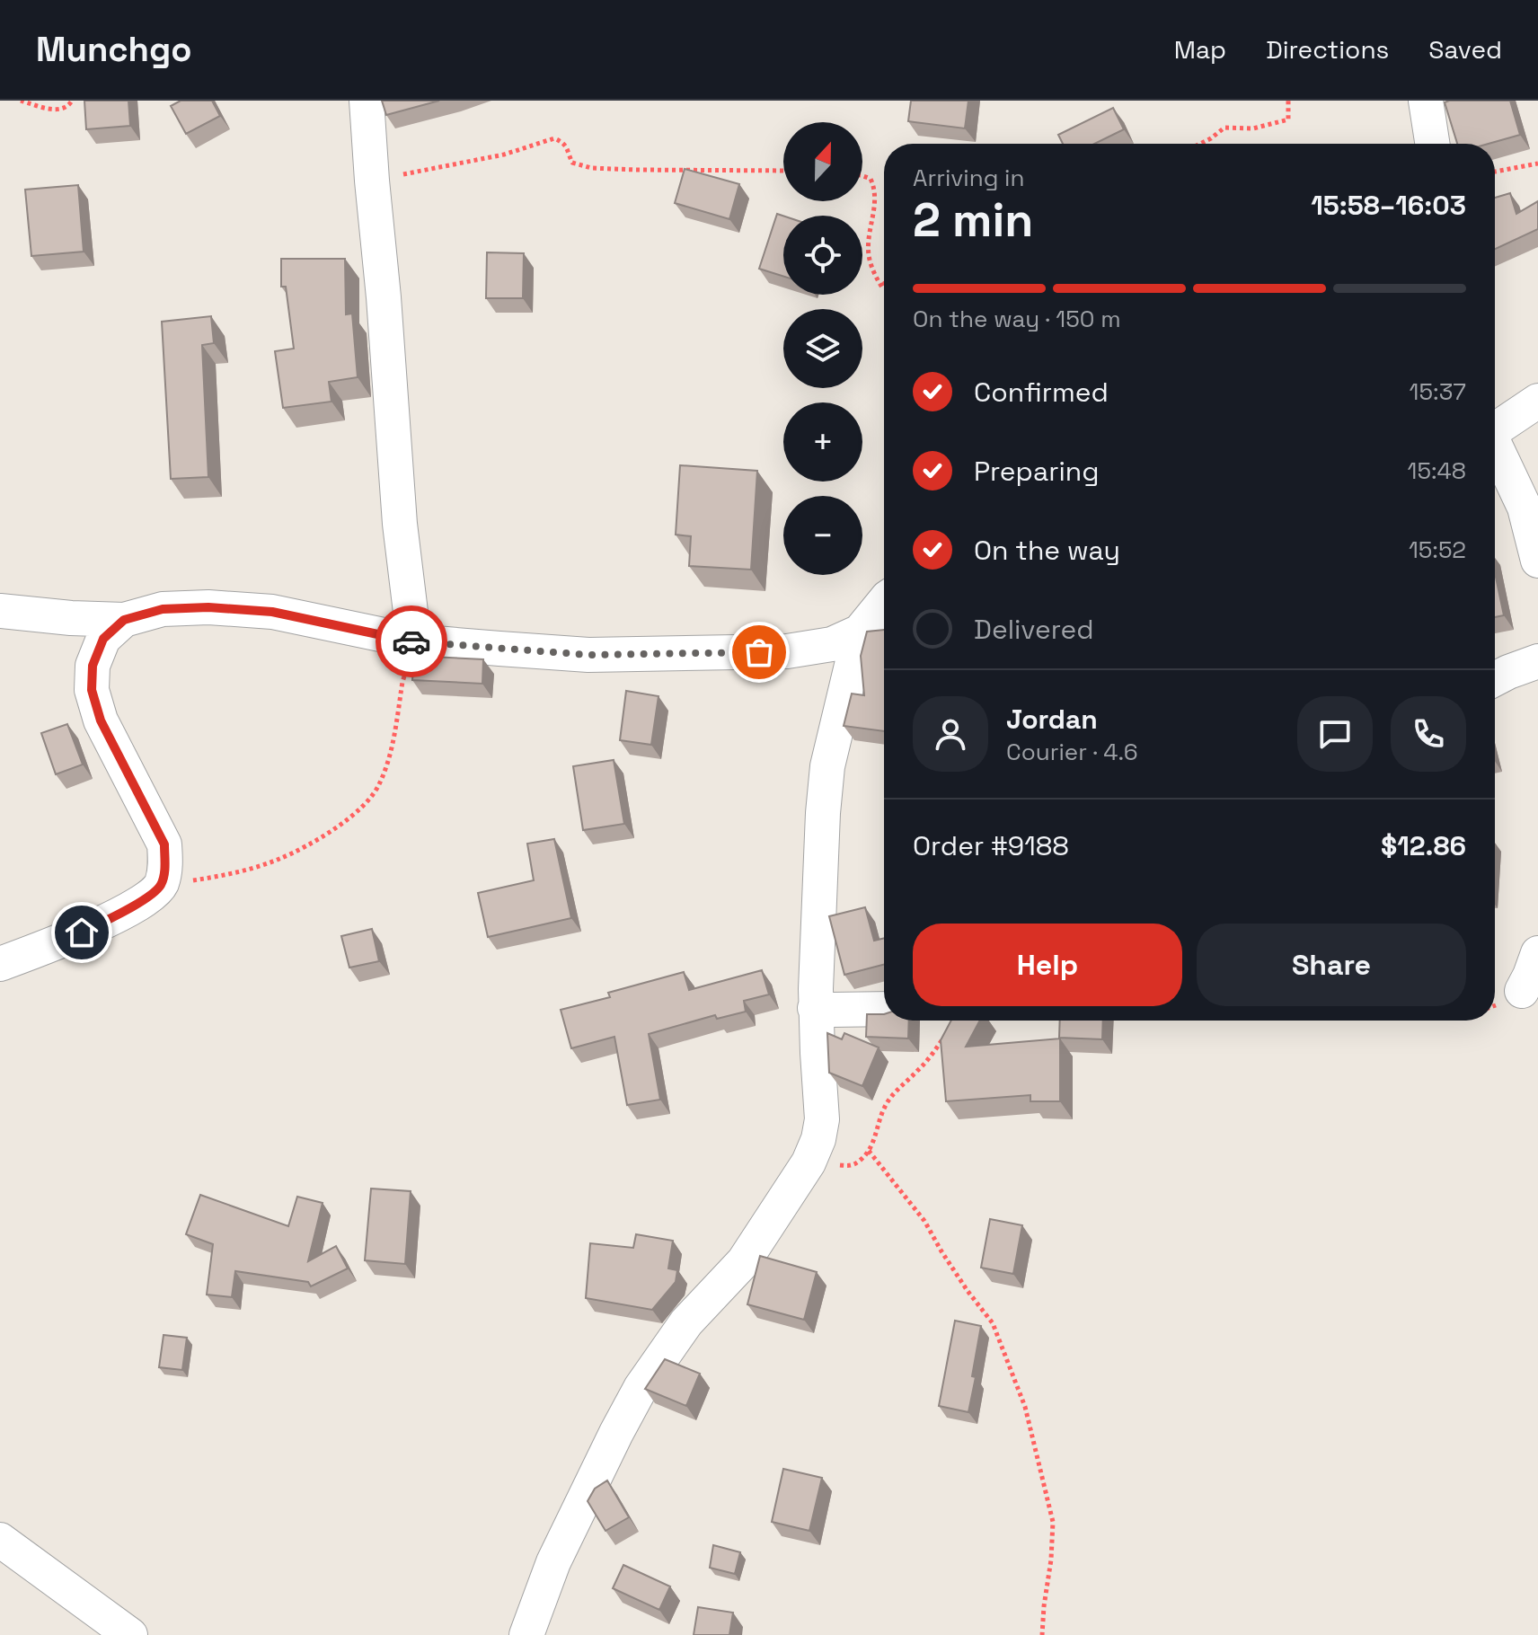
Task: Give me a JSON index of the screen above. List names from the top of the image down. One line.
{"north":"top","page":{"header":"Munchgo","nav":["Map","Directions","Saved"],"map_buttons":["+","−"],"heading":["2 min","Arriving in","15:58–16:03"],"panel":["Jordan","Courier · 4.6","Order #9188","$12.86"],"bar":"On the way · 150 m","list":[["Confirmed","15:37"],["Preparing","15:48"],["On the way","15:52"],"Delivered"],"buttons":["Help","Share"]}}
